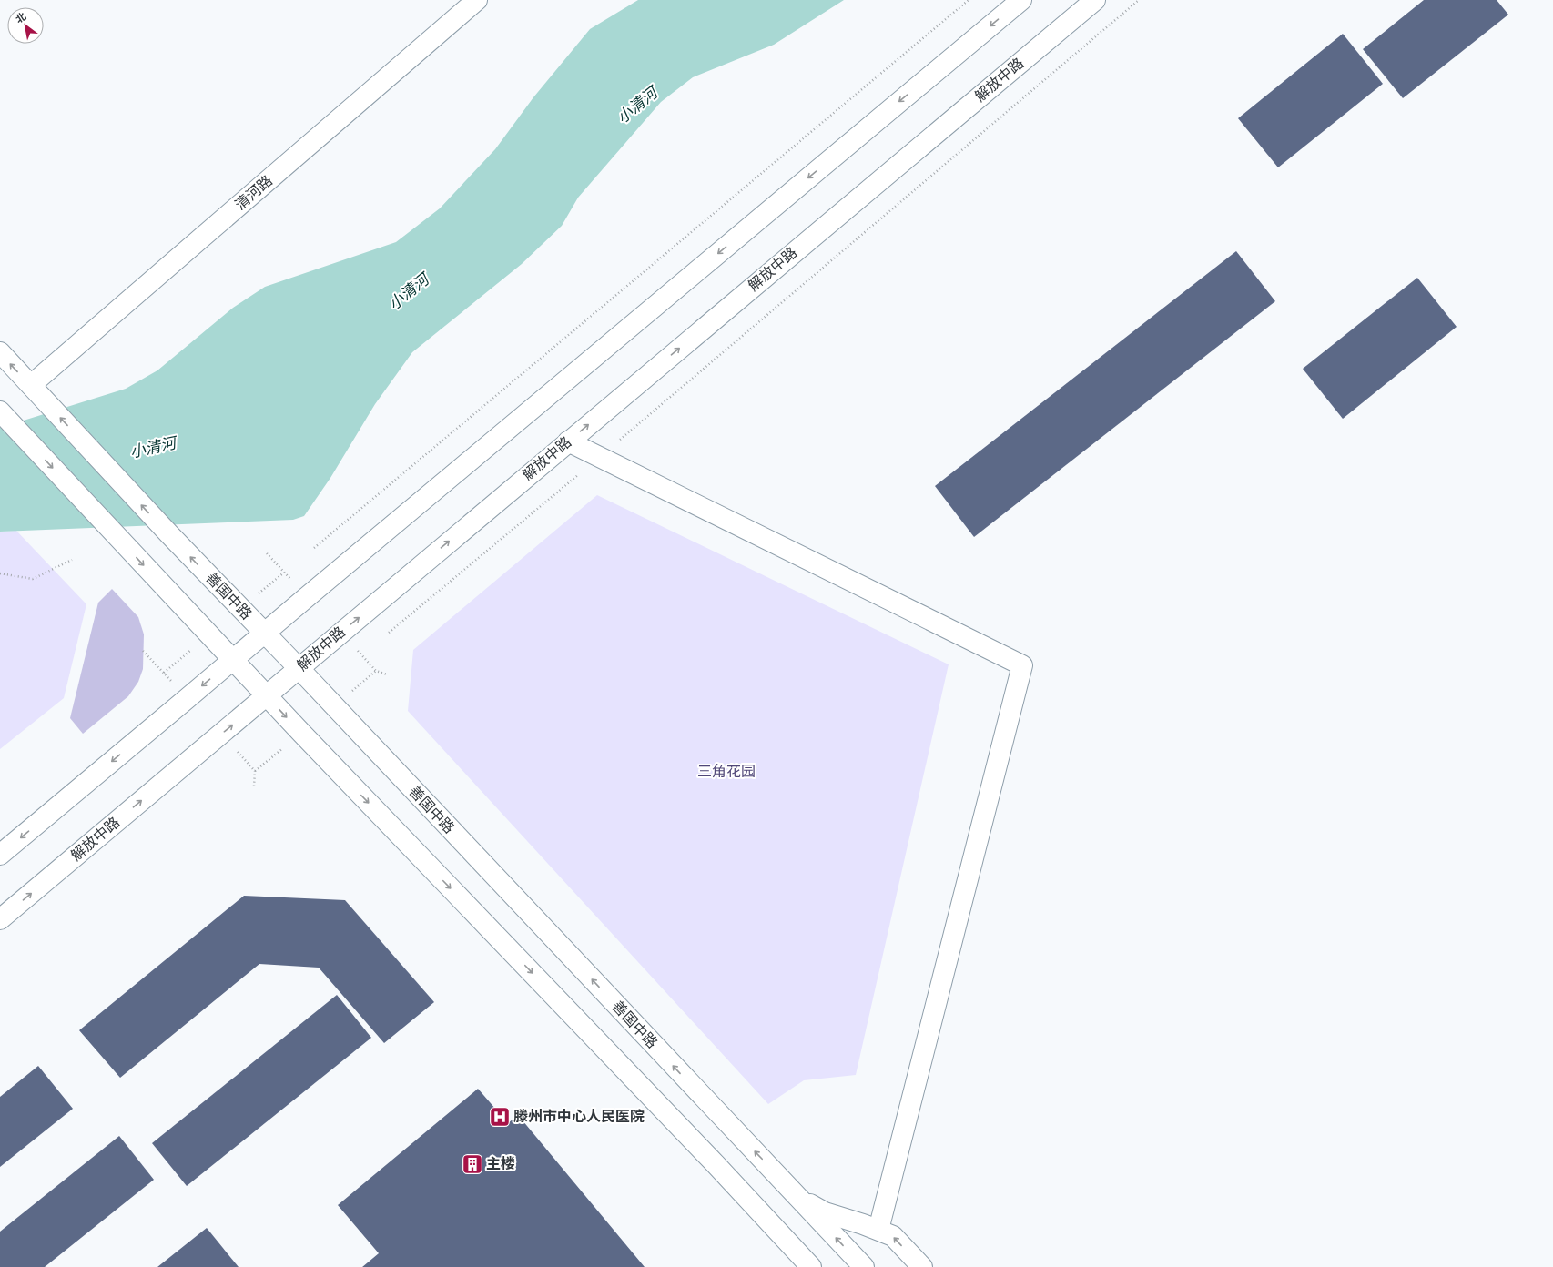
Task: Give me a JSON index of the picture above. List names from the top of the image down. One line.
{"streets":{"main road":["解放中路","清河路","善国中路"]},"crossings":[["解放中路","善国中路"],["清河路","善国中路"]],"water":["小清河"],"parks":["三角花园"],"places":{"hospital":["滕州市中心人民医院"],"building":["主楼"]},"north":"top left"}
